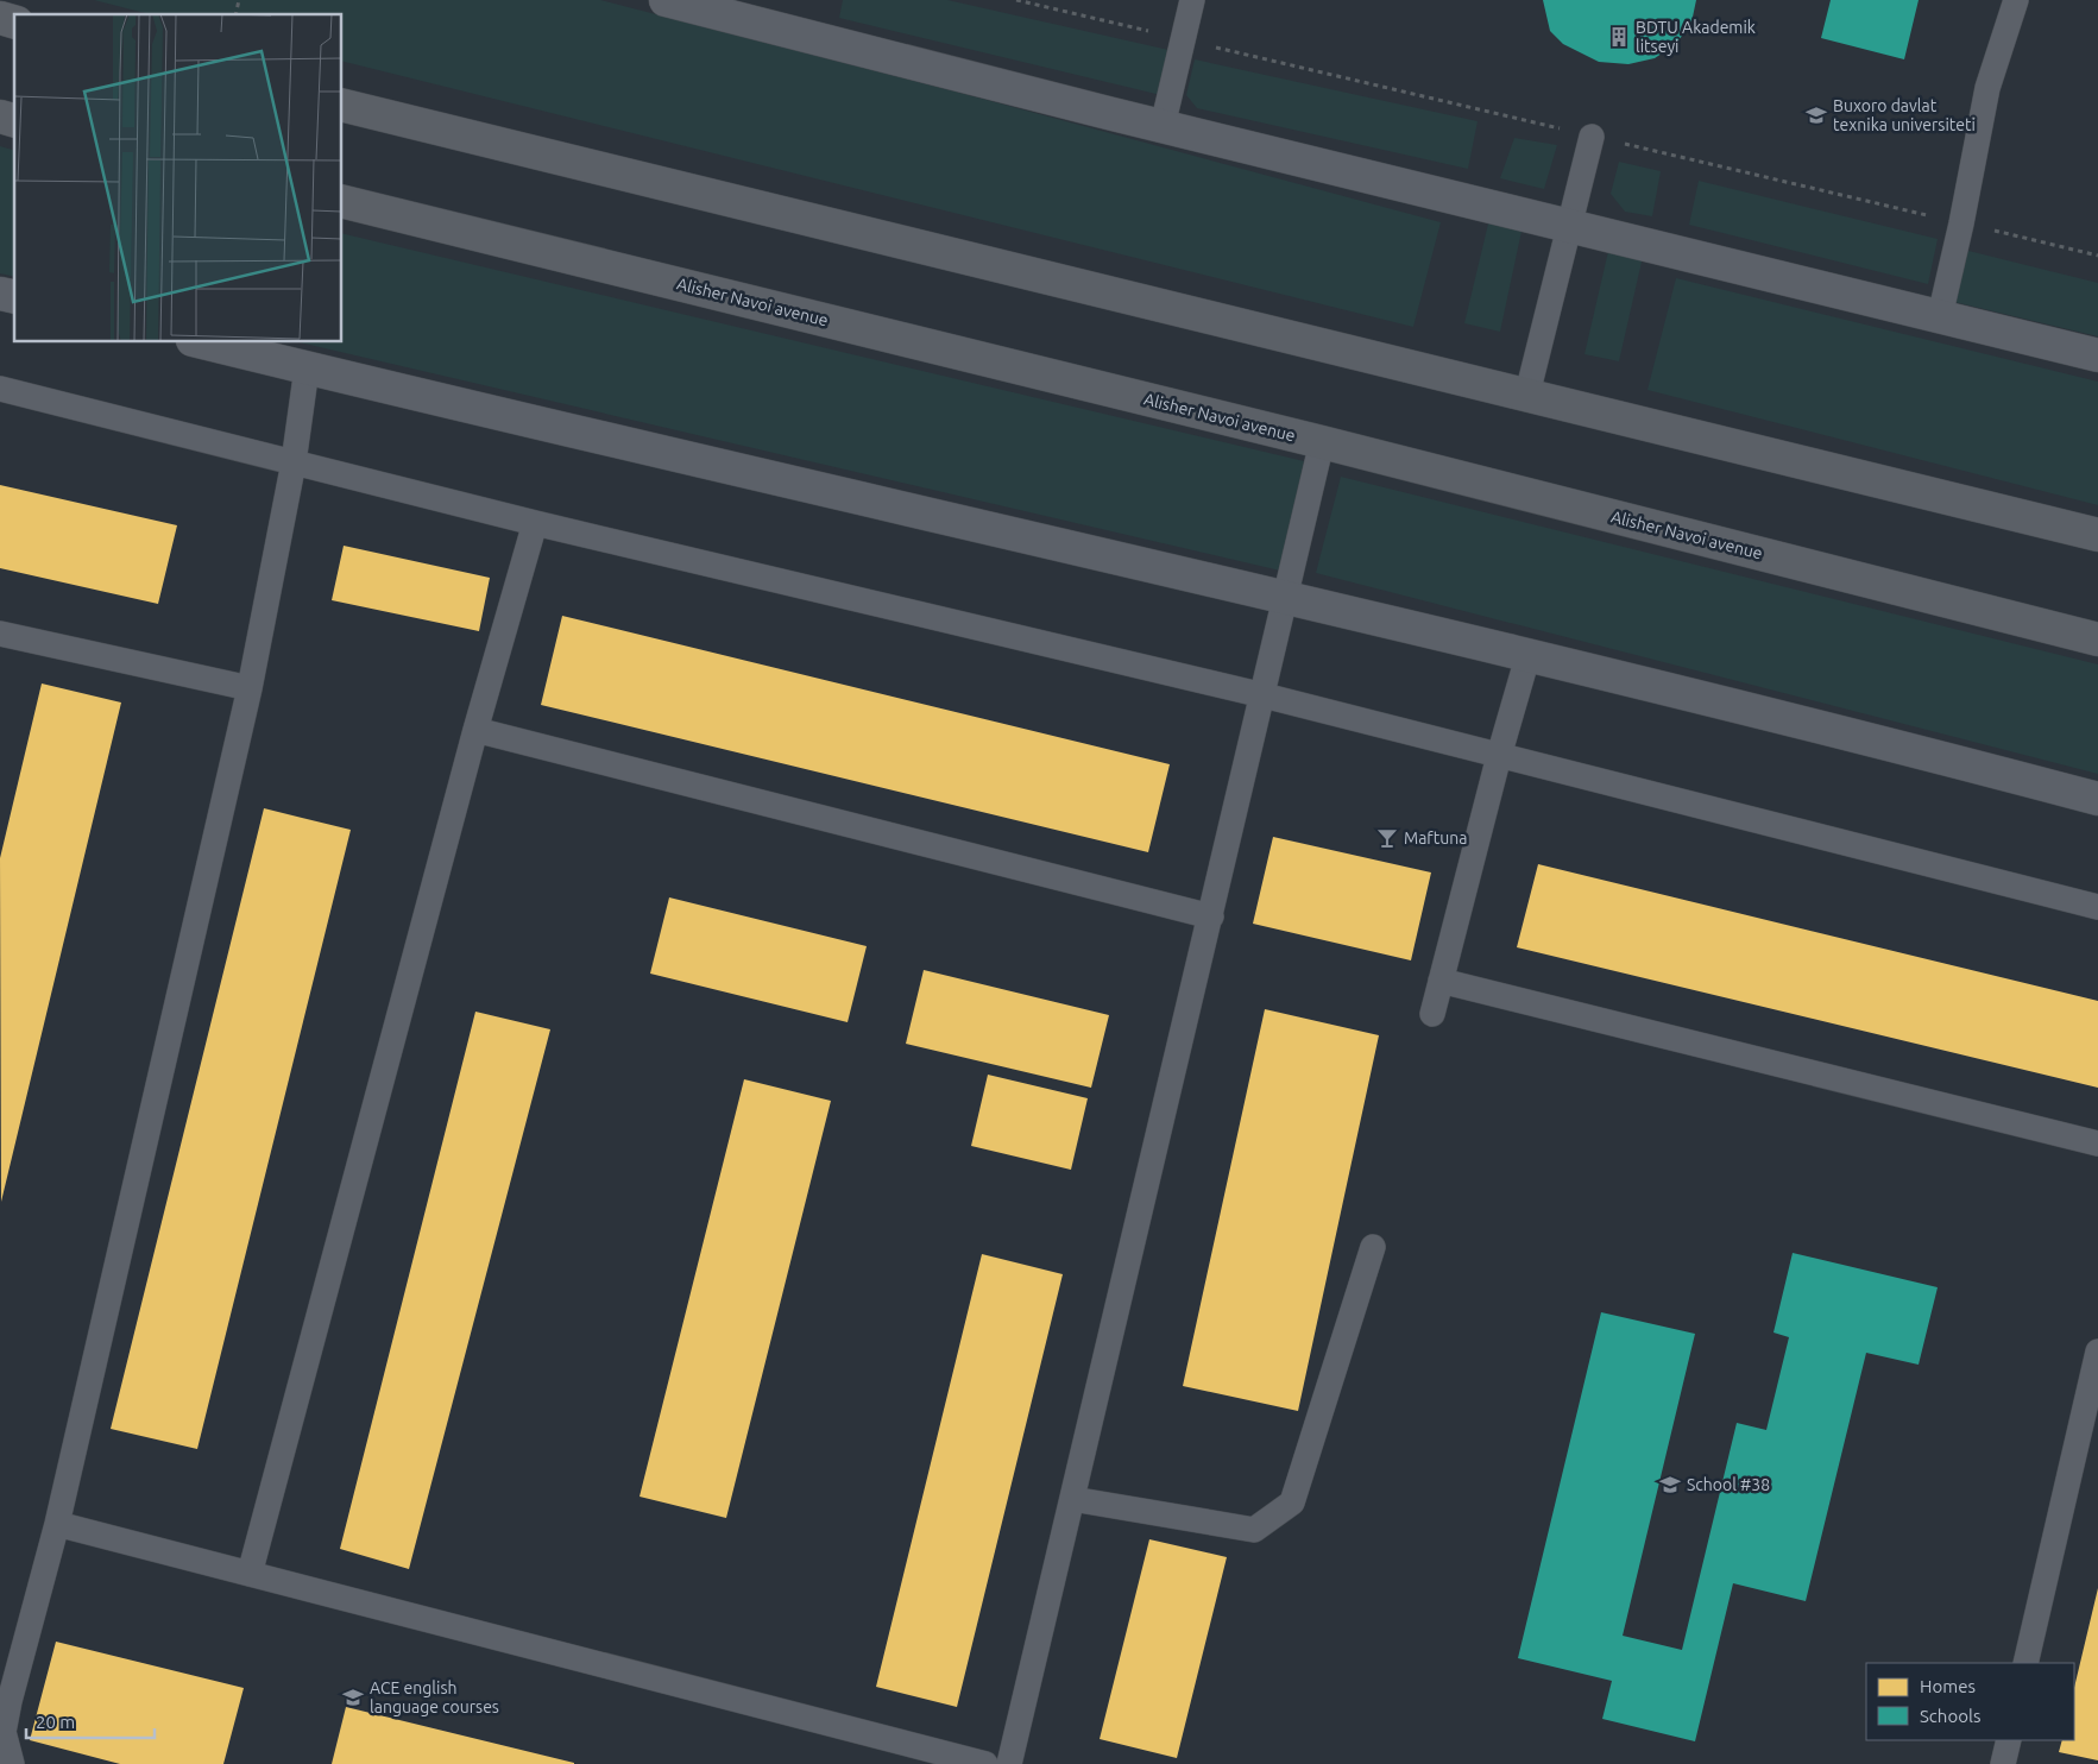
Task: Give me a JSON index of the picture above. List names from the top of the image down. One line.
{"streets":{"main road":["Alisher Navoi avenue"]},"places":{"building":["BDTU Akademik litseyi"],"school or university":["Buxoro davlat texnika universiteti","School #38","ACE english language courses"],"bar":["Maftuna"]},"legend":["Homes","Schools"],"scale_bar":"20 m"}
